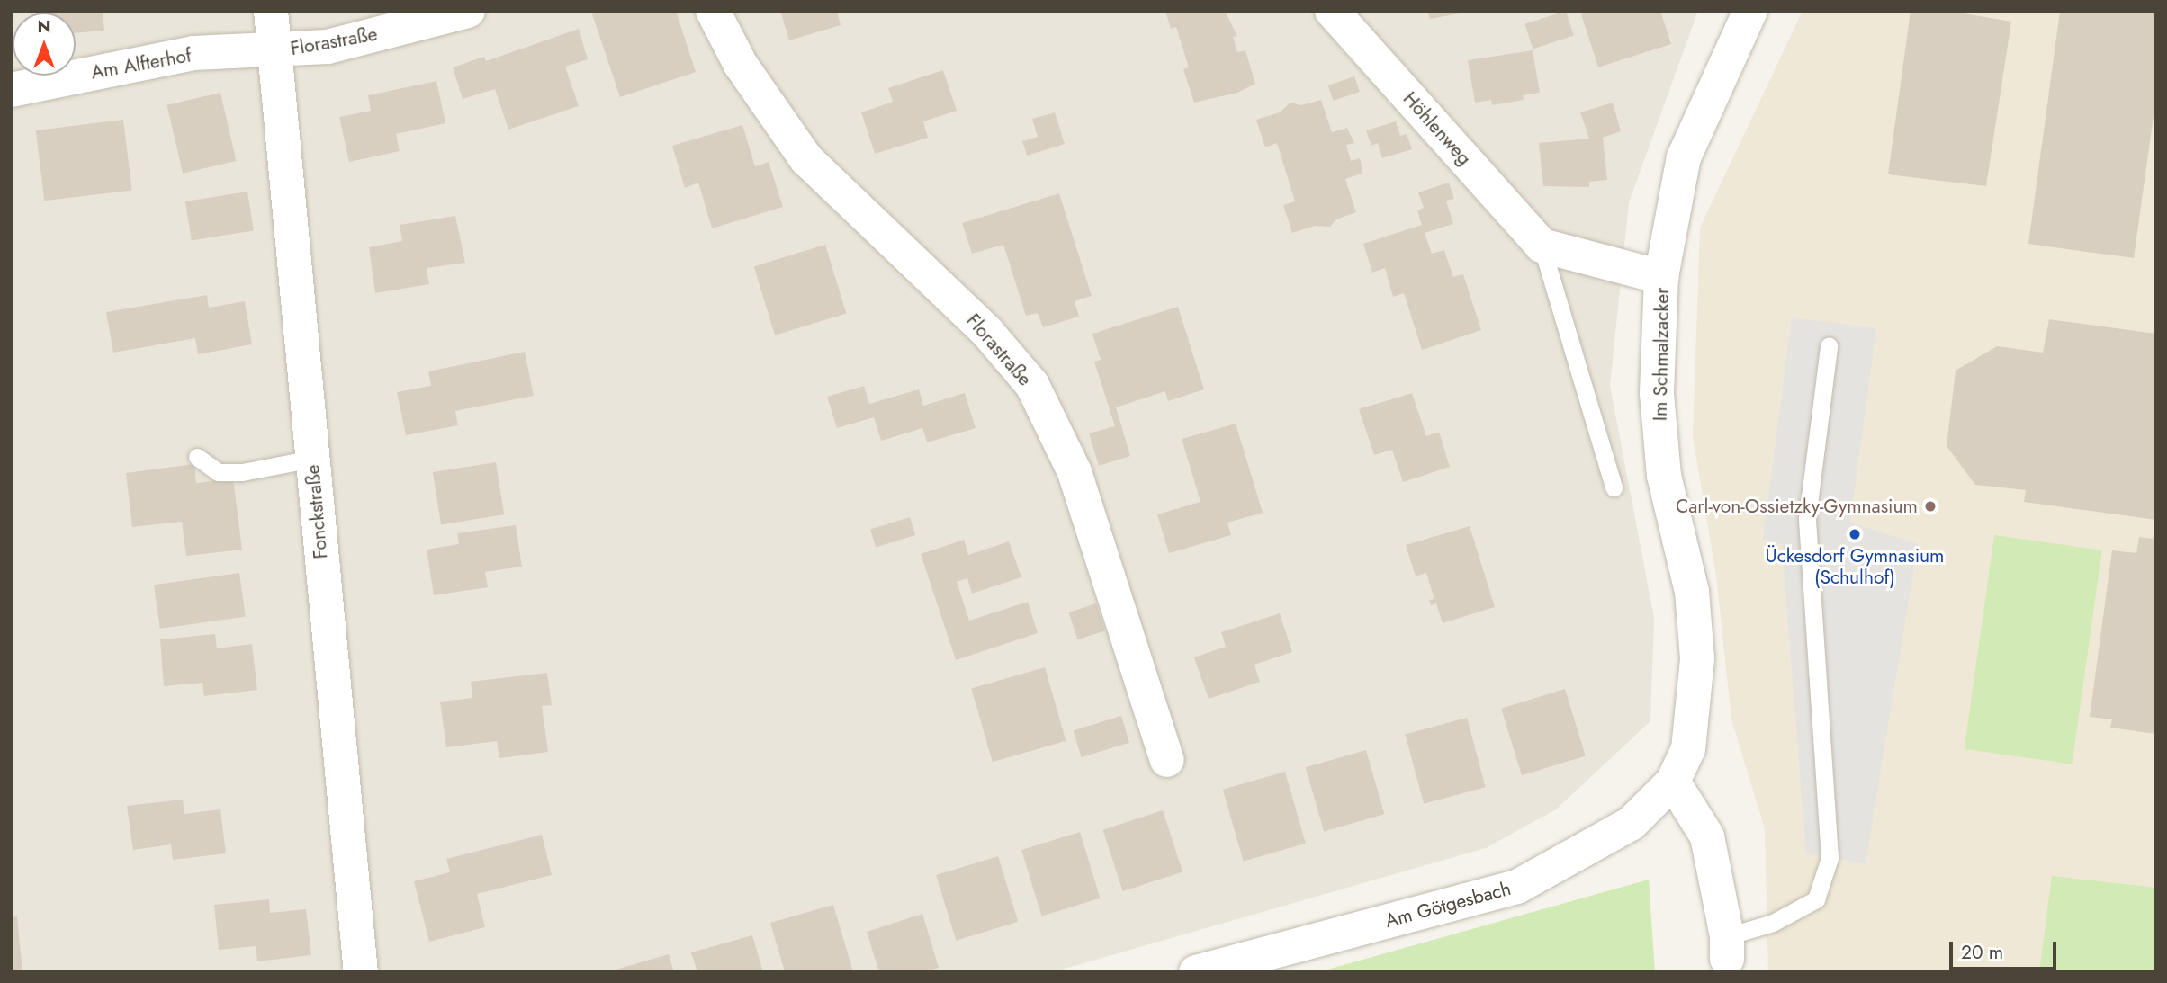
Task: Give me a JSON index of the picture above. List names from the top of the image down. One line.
{"streets":{"street":["Florastraße","Am Alfterhof","Höhlenweg","Im Schmalzacker","Fonckstraße","Am Götgesbach"]},"crossings":[["Florastraße","Am Alfterhof"],["Florastraße","Fonckstraße"],["Am Alfterhof","Fonckstraße"],["Im Schmalzacker","Am Götgesbach"]],"places":["Carl-von-Ossietzky-Gymnasium","Ückesdorf Gymnasium (Schulhof)"],"scale_bar":"20 m","north":"top"}
